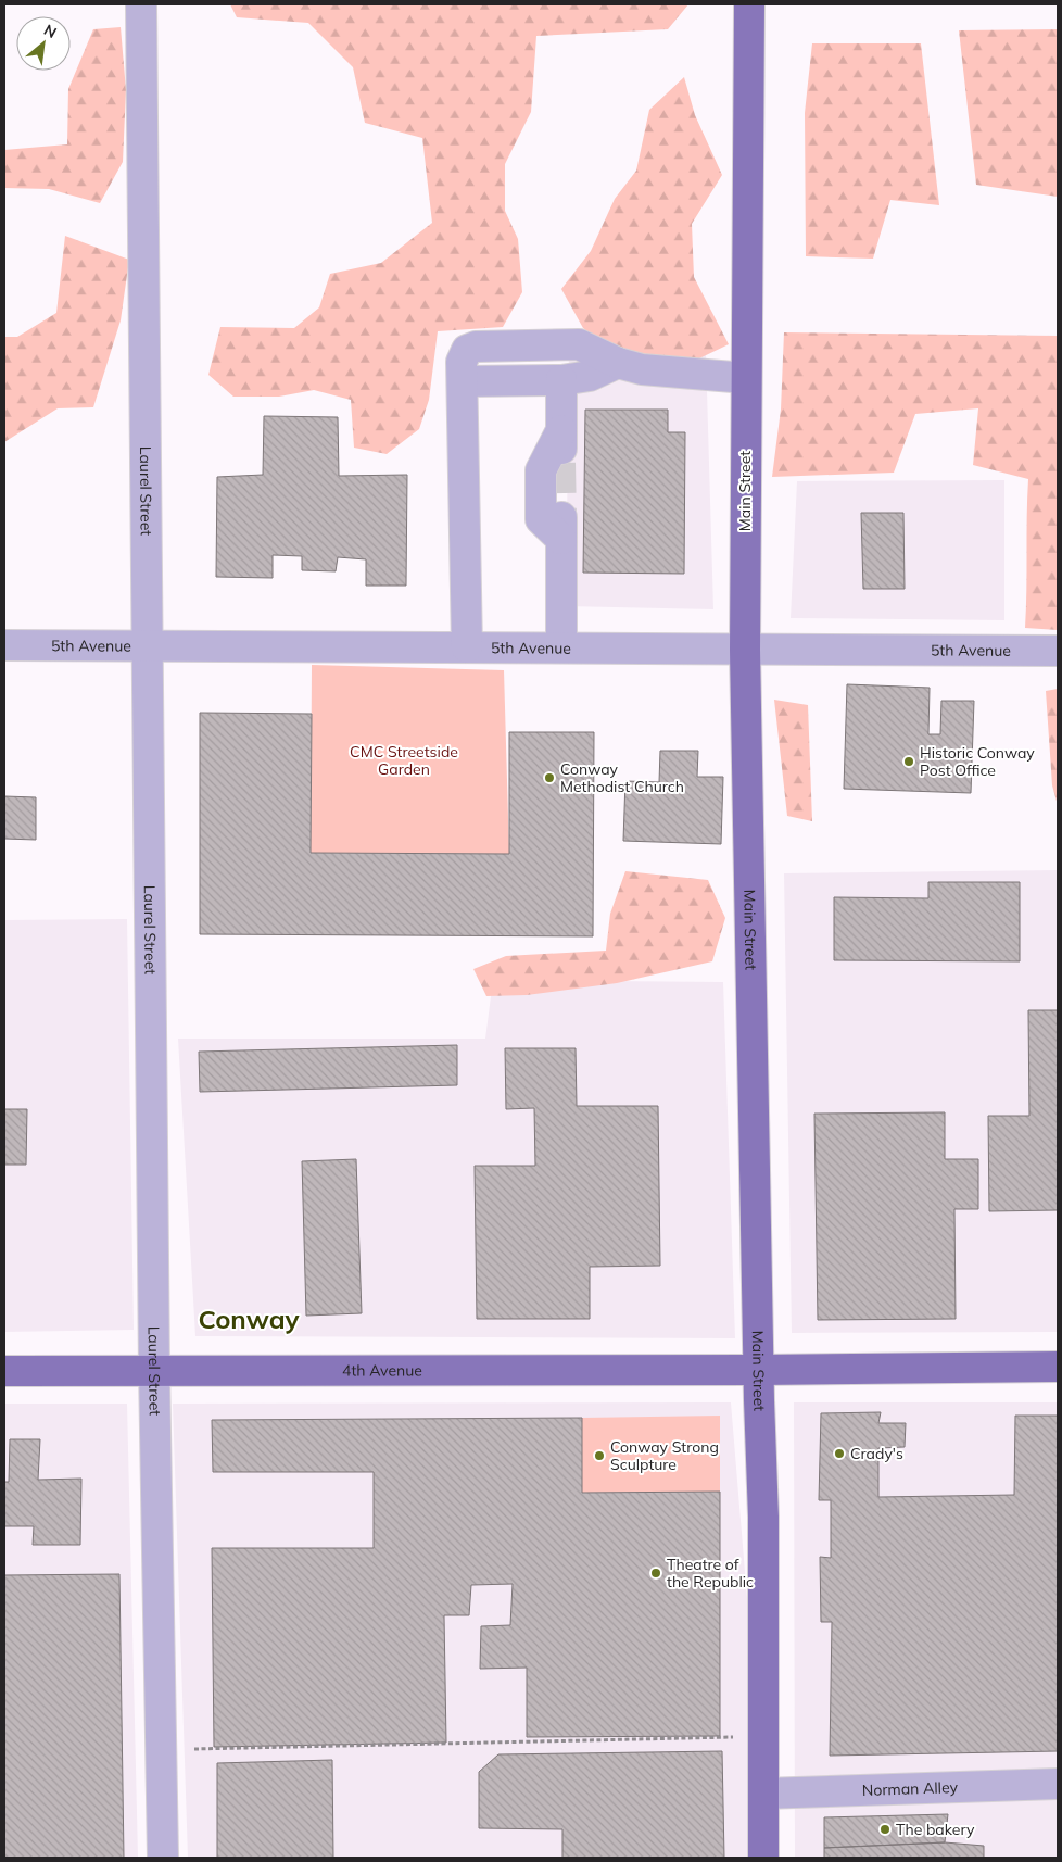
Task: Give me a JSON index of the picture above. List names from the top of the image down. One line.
{"streets":{"main road":["Main Street","4th Avenue"],"street":["Laurel Street","5th Avenue","Norman Alley"]},"crossings":[["Laurel Street","5th Avenue"],["Laurel Street","4th Avenue"],["Main Street","5th Avenue"],["Main Street","4th Avenue"],["Main Street","Norman Alley"]],"districts":["Conway"],"parks":["CMC Streetside Garden"],"places":["Historic Conway Post Office","Conway Methodist Church","Crady's","Conway Strong Sculpture","Theatre of the Republic","The bakery"],"north":"top right"}
